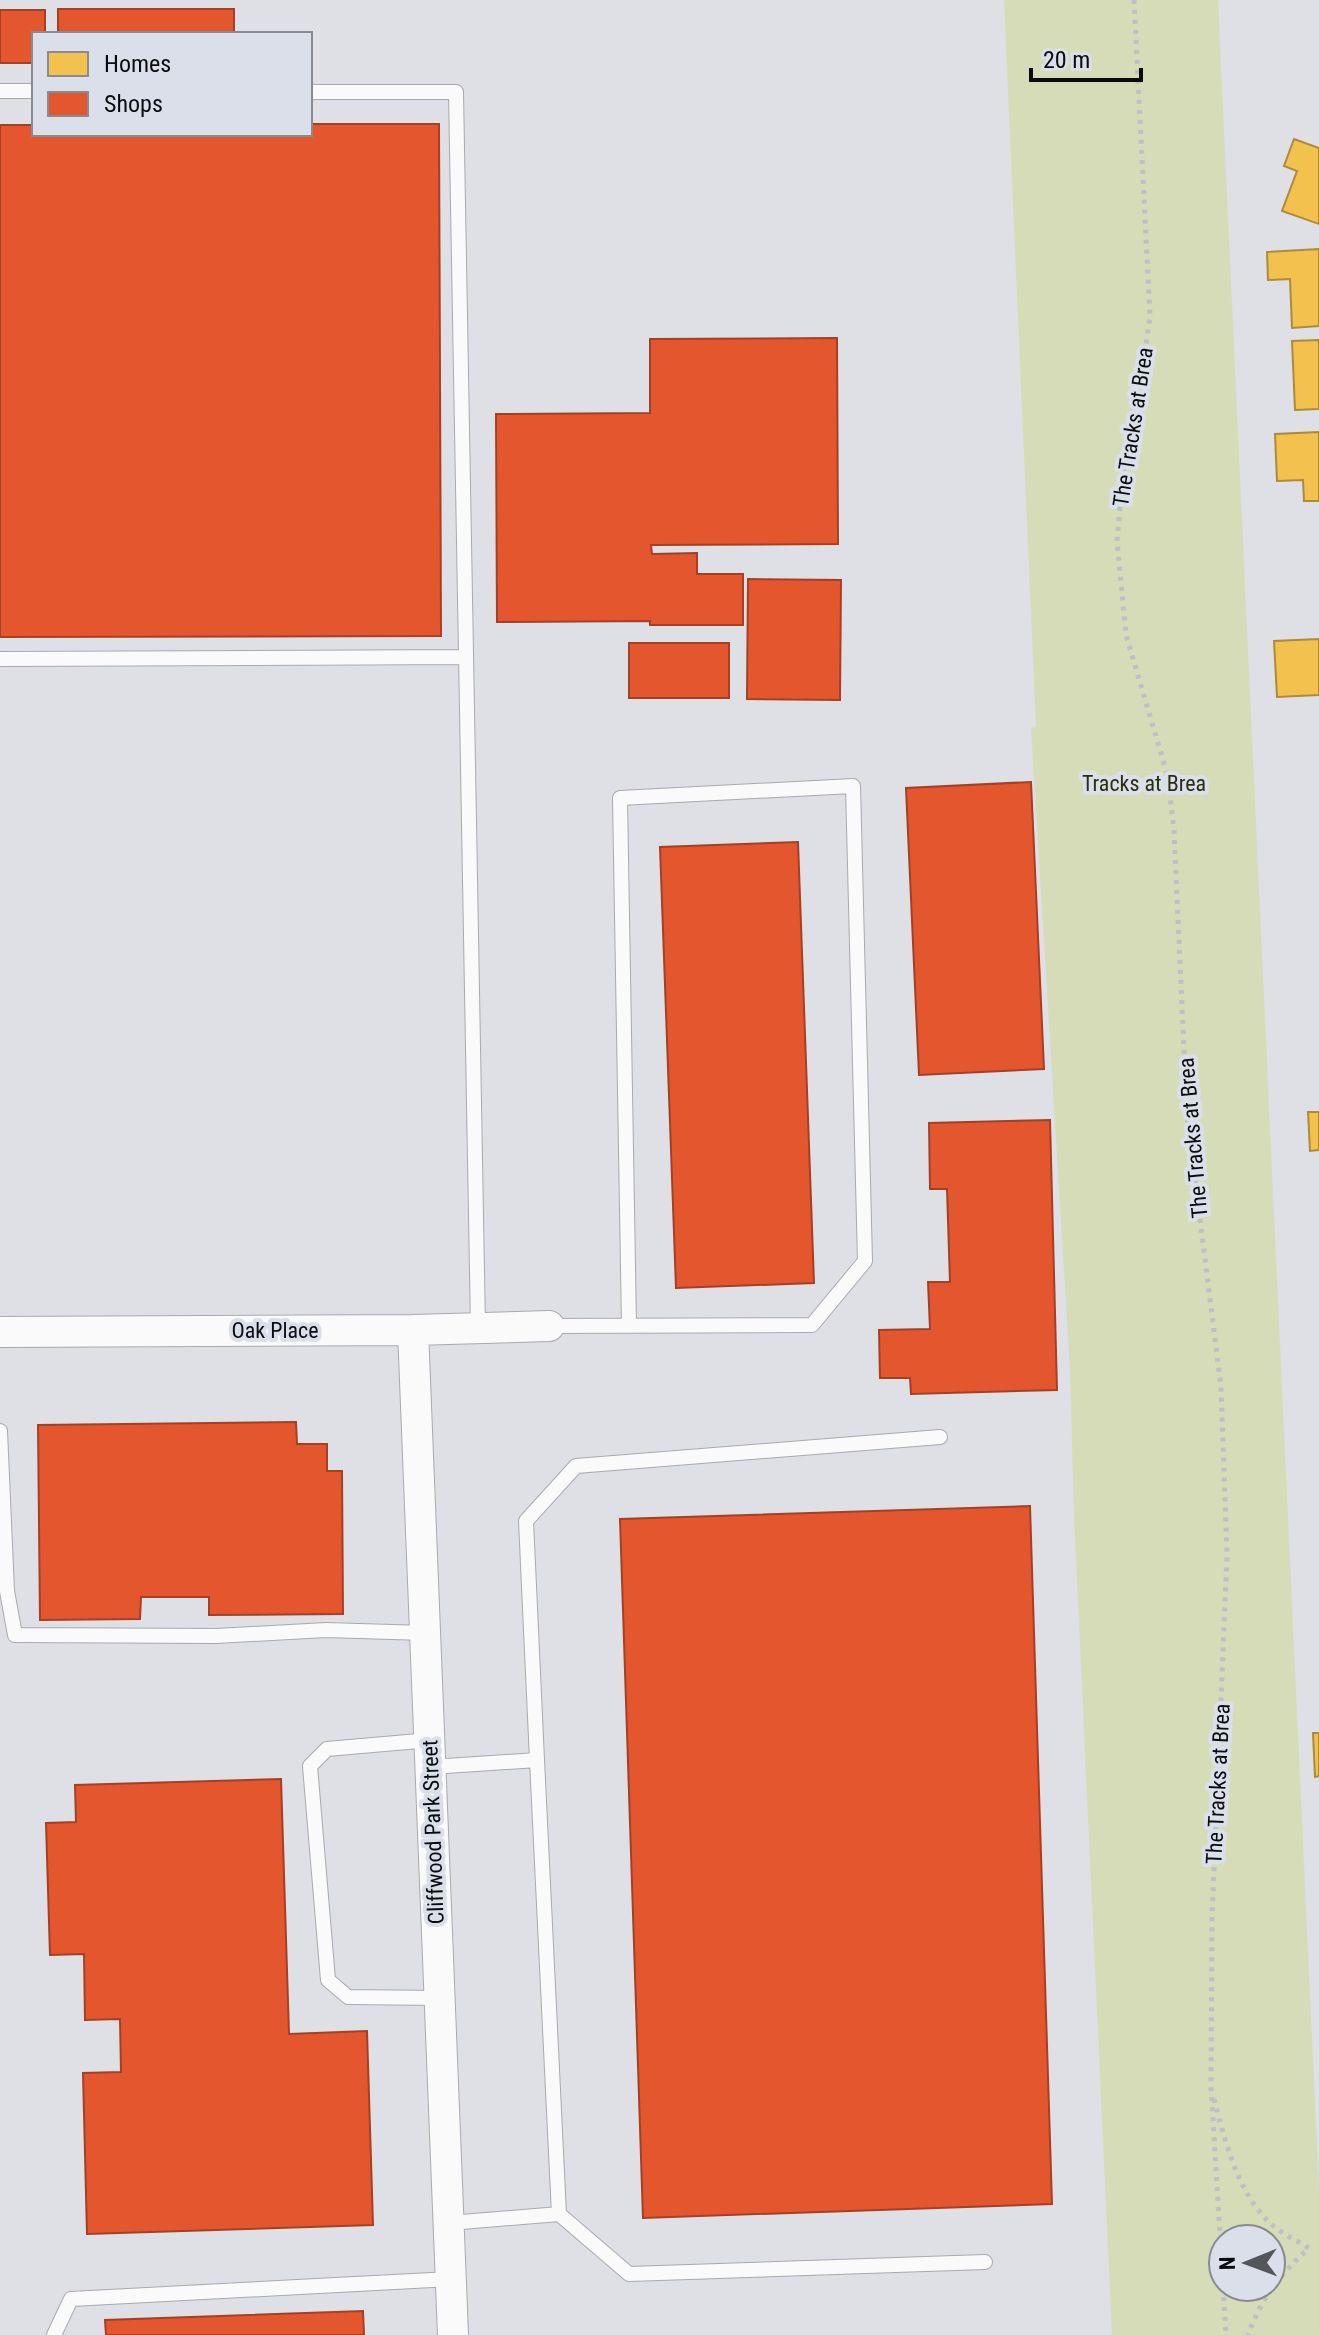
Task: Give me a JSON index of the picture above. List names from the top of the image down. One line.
{"streets":{"street":["Oak Place","Cliffwood Park Street"],"path":["The Tracks at Brea"]},"crossings":[["Oak Place","Cliffwood Park Street"]],"parks":["Tracks at Brea"],"legend":["Homes","Shops"],"scale_bar":"20 m","north":"left"}
